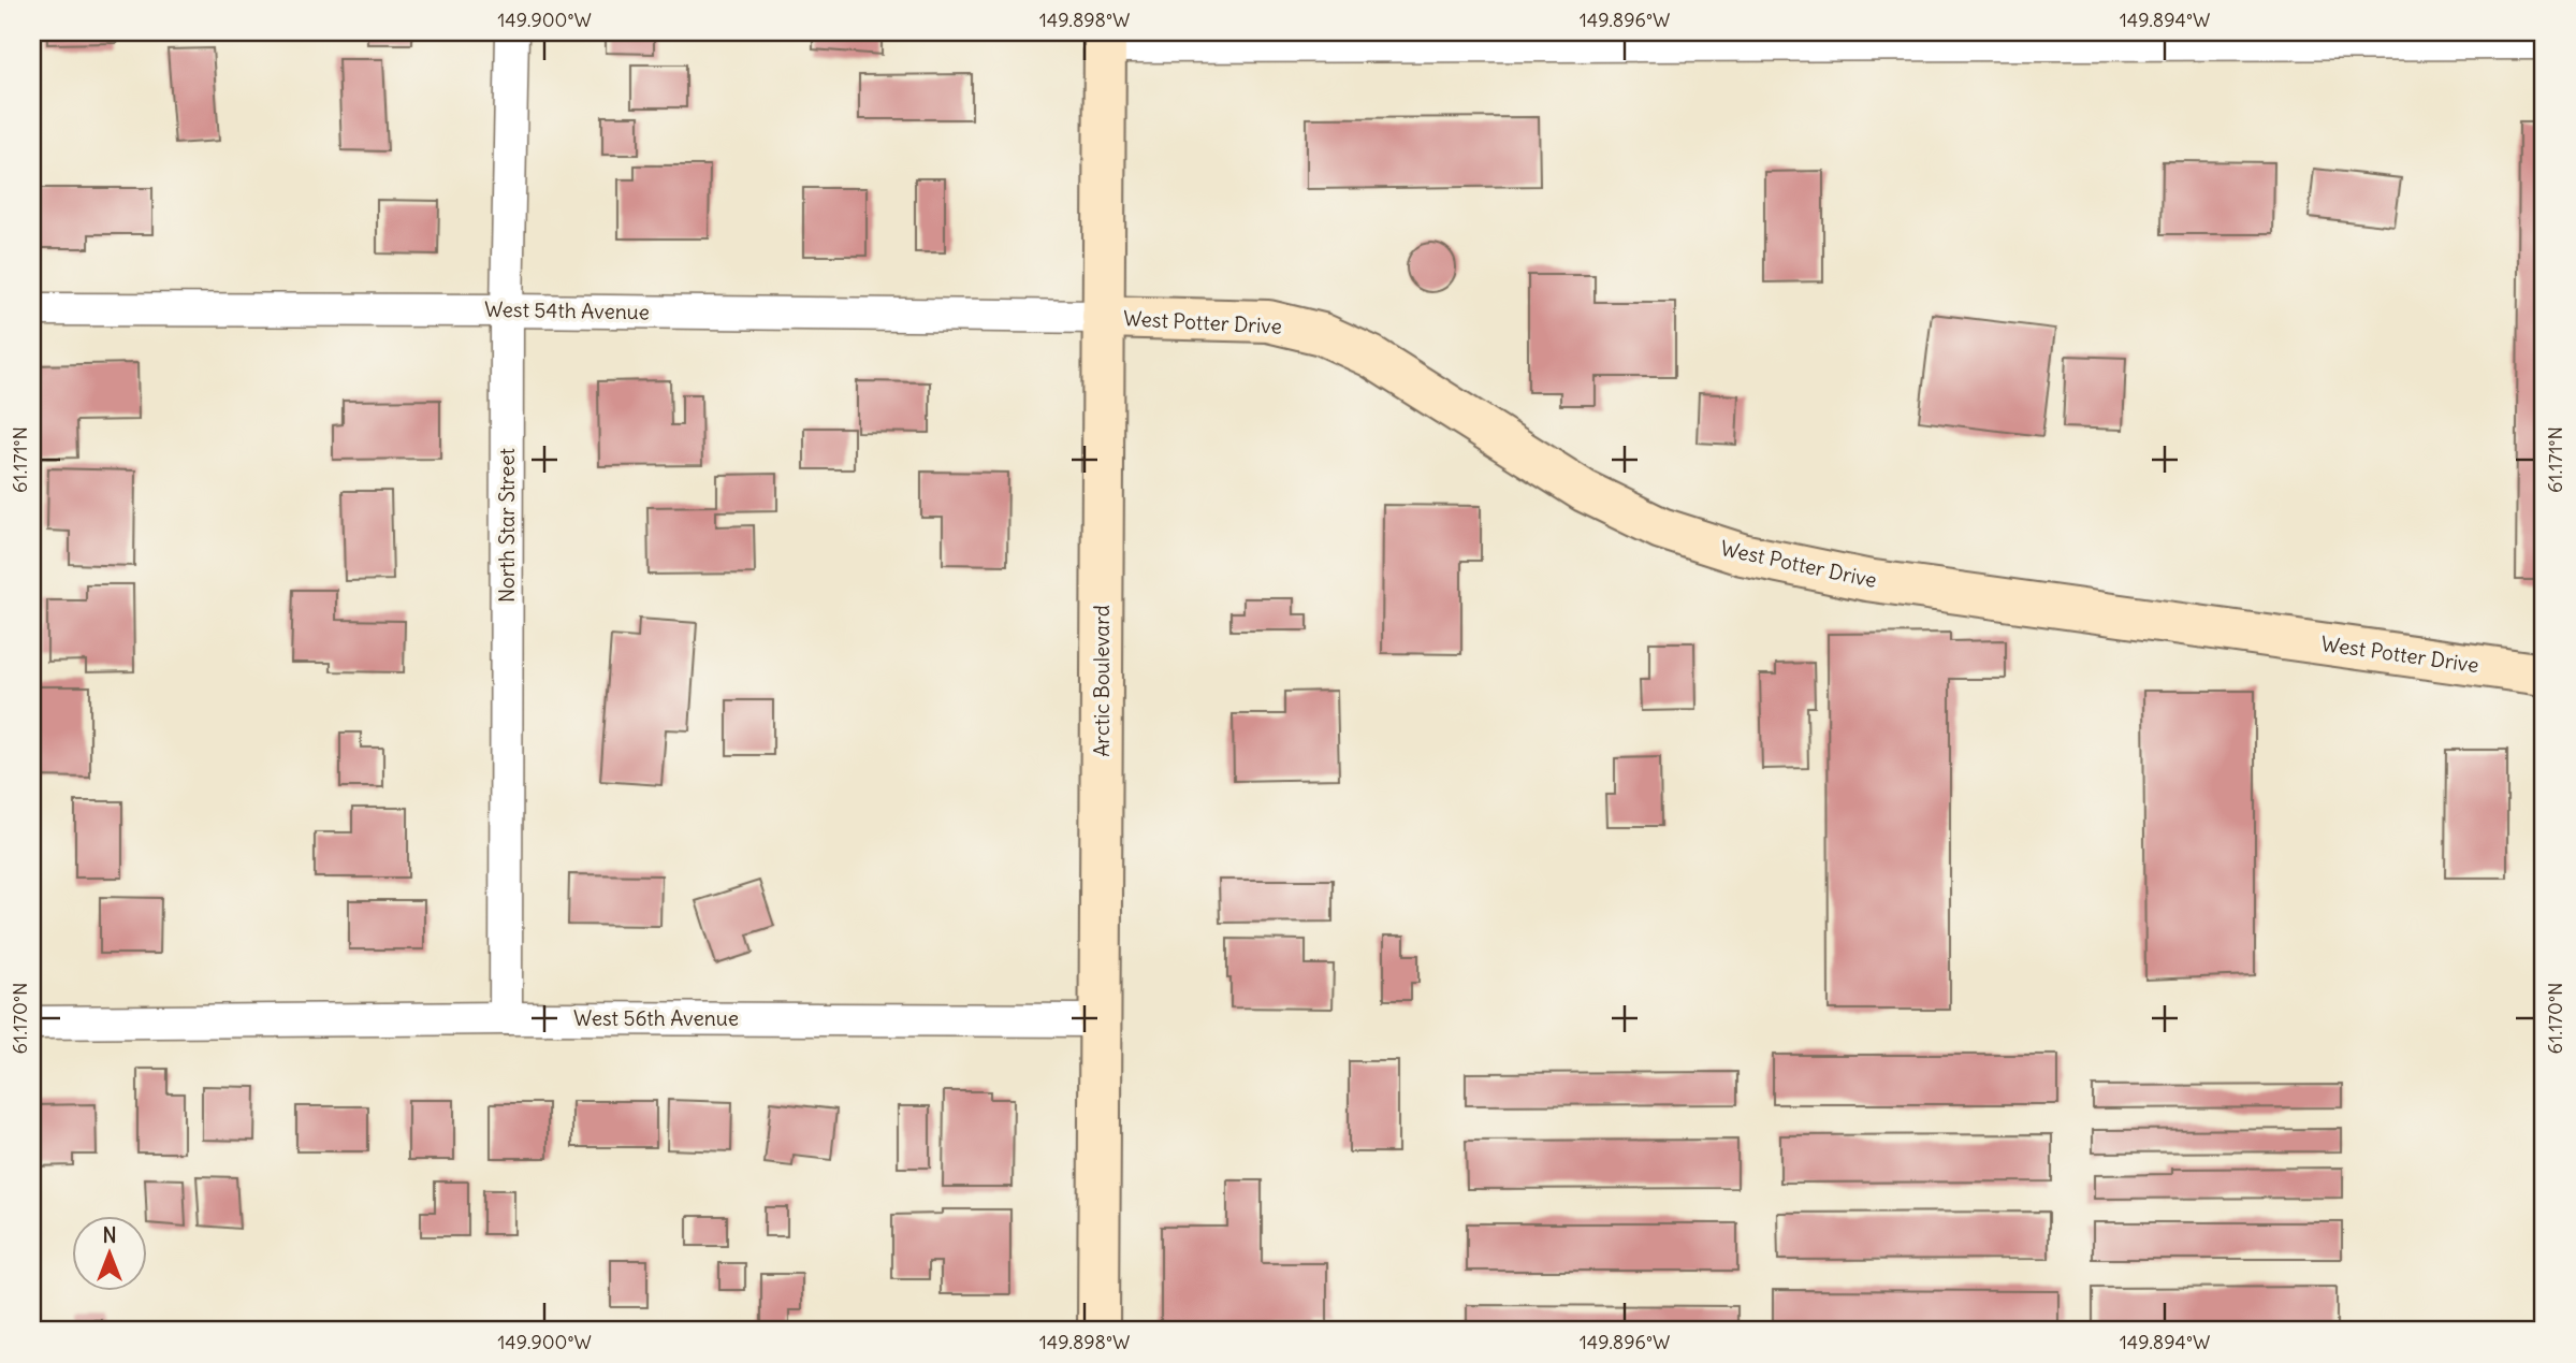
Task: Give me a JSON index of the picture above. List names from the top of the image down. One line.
{"streets":{"main road":["West Potter Drive","Arctic Boulevard"],"street":["West 54th Avenue","North Star Street","West 56th Avenue"]},"crossings":[["West 54th Avenue","West Potter Drive"],["West 54th Avenue","North Star Street"],["West 54th Avenue","Arctic Boulevard"],["West Potter Drive","Arctic Boulevard"],["North Star Street","West 56th Avenue"],["Arctic Boulevard","West 56th Avenue"]],"north":"top","coordinates":["149.900°W","149.898°W","149.896°W","149.894°W","61.171°N","61.170°N"]}
